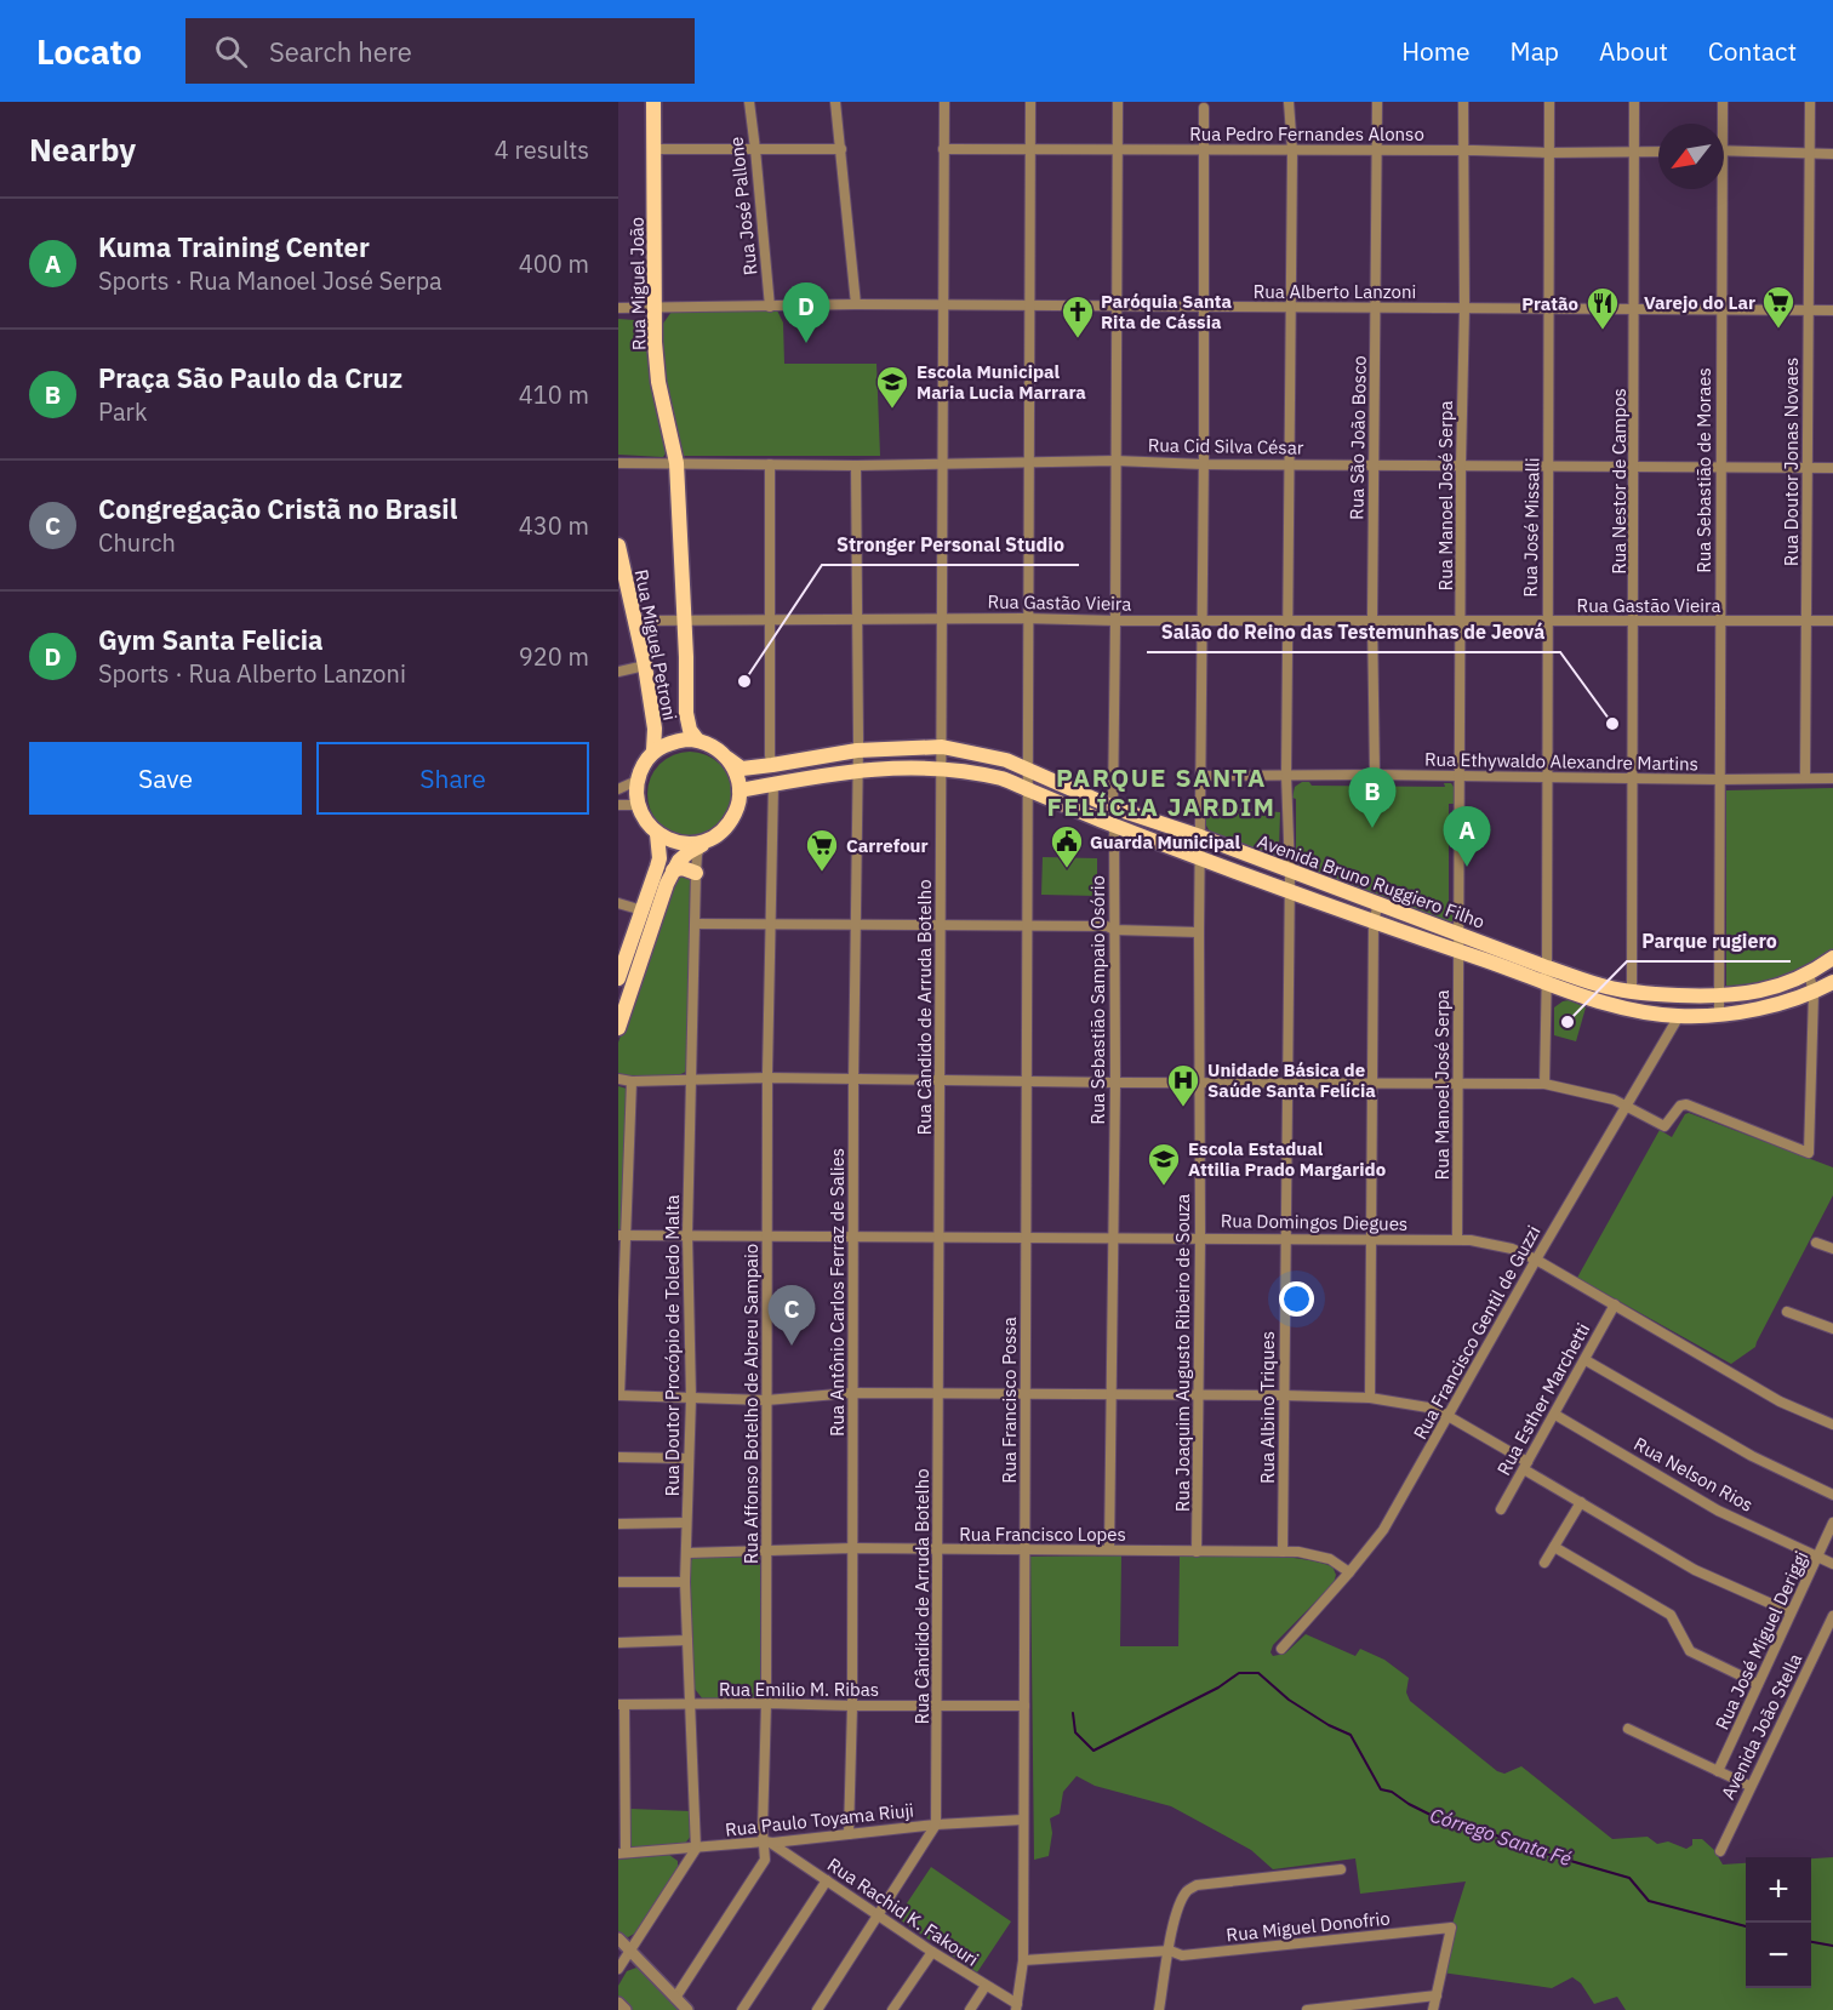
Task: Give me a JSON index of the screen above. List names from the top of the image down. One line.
{"streets":{"main road":["Rua Miguel João","Rua Miguel Petroni","Avenida Bruno Ruggiero Filho"],"street":["Rua Pedro Fernandes Alonso","Rua José Pallone","Rua Alberto Lanzoni","Rua São João Bosco","Rua Cid Silva César","Rua Doutor Jonas Novaes","Rua Sebastião de Moraes","Rua Nestor de Campos","Rua Manoel José Serpa","Rua José Missalli","Rua Gastão Vieira","Rua Ethywaldo Alexandre Martins","Rua Sebastião Sampaio Osório","Rua Cândido de Arruda Botelho","Rua Domingos Diegues","Rua Antônio Carlos Ferraz de Salies","Rua Francisco Gentil de Guzzi","Rua Doutor Procópio de Toledo Malta","Rua Joaquim Augusto Ribeiro de Souza","Rua Esther Marchetti","Rua Francisco Possa","Rua Affonso Botelho de Abreu Sampaio","Rua Albino Triques","Rua Nelson Rios","Rua Francisco Lopes","Rua José Miguel Deriggi","Rua Emilio M. Ribas","Avenida João Stella","Rua Paulo Toyama Riuji","Rua Rachid K. Fakouri","Rua Miguel Donofrio"]},"crossings":[["Rua Pedro Fernandes Alonso","Rua São João Bosco"],["Rua Pedro Fernandes Alonso","Rua Nestor de Campos"],["Rua Pedro Fernandes Alonso","Rua Manoel José Serpa"],["Rua Pedro Fernandes Alonso","Rua José Missalli"],["Rua Pedro Fernandes Alonso","Rua Sebastião Sampaio Osório"],["Rua Pedro Fernandes Alonso","Rua Cândido de Arruda Botelho"],["Rua Pedro Fernandes Alonso","Rua Joaquim Augusto Ribeiro de Souza"],["Rua Pedro Fernandes Alonso","Rua Francisco Possa"],["Rua Pedro Fernandes Alonso","Rua Albino Triques"],["Rua José Pallone","Rua Alberto Lanzoni"],["Rua Miguel João","Rua Alberto Lanzoni"],["Rua Miguel João","Rua Cid Silva César"],["Rua Miguel João","Rua Gastão Vieira"],["Rua Miguel João","Rua Miguel Petroni"],["Rua Miguel João","Avenida Bruno Ruggiero Filho"],["Rua Miguel João","Rua Doutor Procópio de Toledo Malta"],["Rua Alberto Lanzoni","Rua São João Bosco"],["Rua Alberto Lanzoni","Rua Doutor Jonas Novaes"],["Rua Alberto Lanzoni","Rua Sebastião de Moraes"],["Rua Alberto Lanzoni","Rua Nestor de Campos"],["Rua Alberto Lanzoni","Rua Manoel José Serpa"],["Rua Alberto Lanzoni","Rua José Missalli"],["Rua Alberto Lanzoni","Rua Sebastião Sampaio Osório"],["Rua Alberto Lanzoni","Rua Cândido de Arruda Botelho"],["Rua Alberto Lanzoni","Rua Joaquim Augusto Ribeiro de Souza"],["Rua Alberto Lanzoni","Rua Francisco Possa"],["Rua Alberto Lanzoni","Rua Albino Triques"],["Rua São João Bosco","Rua Cid Silva César"],["Rua São João Bosco","Rua Gastão Vieira"],["Rua São João Bosco","Rua Ethywaldo Alexandre Martins"],["Rua Cid Silva César","Rua Doutor Jonas Novaes"],["Rua Cid Silva César","Rua Sebastião de Moraes"],["Rua Cid Silva César","Rua Nestor de Campos"],["Rua Cid Silva César","Rua Manoel José Serpa"],["Rua Cid Silva César","Rua José Missalli"],["Rua Cid Silva César","Rua Sebastião Sampaio Osório"],["Rua Cid Silva César","Rua Cândido de Arruda Botelho"],["Rua Cid Silva César","Rua Antônio Carlos Ferraz de Salies"],["Rua Cid Silva César","Rua Joaquim Augusto Ribeiro de Souza"],["Rua Cid Silva César","Rua Francisco Possa"],["Rua Cid Silva César","Rua Albino Triques"],["Rua Doutor Jonas Novaes","Rua Gastão Vieira"],["Rua Doutor Jonas Novaes","Rua Ethywaldo Alexandre Martins"],["Rua Sebastião de Moraes","Rua Gastão Vieira"],["Rua Sebastião de Moraes","Rua Ethywaldo Alexandre Martins"],["Rua Sebastião de Moraes","Avenida Bruno Ruggiero Filho"],["Rua Nestor de Campos","Rua Gastão Vieira"],["Rua Nestor de Campos","Rua Ethywaldo Alexandre Martins"],["Rua Nestor de Campos","Avenida Bruno Ruggiero Filho"],["Rua Manoel José Serpa","Rua Gastão Vieira"],["Rua Manoel José Serpa","Rua Ethywaldo Alexandre Martins"],["Rua Manoel José Serpa","Avenida Bruno Ruggiero Filho"],["Rua Manoel José Serpa","Rua Domingos Diegues"],["Rua José Missalli","Rua Gastão Vieira"],["Rua José Missalli","Rua Ethywaldo Alexandre Martins"],["Rua José Missalli","Avenida Bruno Ruggiero Filho"],["Rua Gastão Vieira","Rua Miguel Petroni"],["Rua Gastão Vieira","Rua Sebastião Sampaio Osório"],["Rua Gastão Vieira","Rua Cândido de Arruda Botelho"],["Rua Gastão Vieira","Rua Antônio Carlos Ferraz de Salies"],["Rua Gastão Vieira","Rua Joaquim Augusto Ribeiro de Souza"],["Rua Gastão Vieira","Rua Francisco Possa"],["Rua Gastão Vieira","Rua Albino Triques"],["Rua Miguel Petroni","Avenida Bruno Ruggiero Filho"],["Rua Miguel Petroni","Rua Doutor Procópio de Toledo Malta"],["Rua Ethywaldo Alexandre Martins","Rua Joaquim Augusto Ribeiro de Souza"],["Rua Ethywaldo Alexandre Martins","Rua Albino Triques"],["Avenida Bruno Ruggiero Filho","Rua Sebastião Sampaio Osório"],["Avenida Bruno Ruggiero Filho","Rua Cândido de Arruda Botelho"],["Avenida Bruno Ruggiero Filho","Rua Antônio Carlos Ferraz de Salies"],["Avenida Bruno Ruggiero Filho","Rua Francisco Gentil de Guzzi"],["Avenida Bruno Ruggiero Filho","Rua Doutor Procópio de Toledo Malta"],["Avenida Bruno Ruggiero Filho","Rua Joaquim Augusto Ribeiro de Souza"],["Avenida Bruno Ruggiero Filho","Rua Francisco Possa"],["Avenida Bruno Ruggiero Filho","Rua Affonso Botelho de Abreu Sampaio"],["Avenida Bruno Ruggiero Filho","Rua Albino Triques"],["Rua Sebastião Sampaio Osório","Rua Domingos Diegues"],["Rua Sebastião Sampaio Osório","Rua Francisco Lopes"],["Rua Cândido de Arruda Botelho","Rua Domingos Diegues"],["Rua Cândido de Arruda Botelho","Rua Francisco Lopes"],["Rua Cândido de Arruda Botelho","Rua Emilio M. Ribas"],["Rua Cândido de Arruda Botelho","Rua Paulo Toyama Riuji"],["Rua Domingos Diegues","Rua Antônio Carlos Ferraz de Salies"],["Rua Domingos Diegues","Rua Francisco Gentil de Guzzi"],["Rua Domingos Diegues","Rua Doutor Procópio de Toledo Malta"],["Rua Domingos Diegues","Rua Joaquim Augusto Ribeiro de Souza"],["Rua Domingos Diegues","Rua Esther Marchetti"],["Rua Domingos Diegues","Rua Francisco Possa"],["Rua Domingos Diegues","Rua Affonso Botelho de Abreu Sampaio"],["Rua Domingos Diegues","Rua Albino Triques"],["Rua Antônio Carlos Ferraz de Salies","Rua Francisco Lopes"],["Rua Antônio Carlos Ferraz de Salies","Rua Emilio M. Ribas"],["Rua Antônio Carlos Ferraz de Salies","Rua Paulo Toyama Riuji"],["Rua Francisco Gentil de Guzzi","Rua Francisco Lopes"],["Rua Doutor Procópio de Toledo Malta","Rua Francisco Lopes"],["Rua Doutor Procópio de Toledo Malta","Rua Emilio M. Ribas"],["Rua Doutor Procópio de Toledo Malta","Rua Paulo Toyama Riuji"],["Rua Joaquim Augusto Ribeiro de Souza","Rua Francisco Lopes"],["Rua Esther Marchetti","Rua Nelson Rios"],["Rua Francisco Possa","Rua Francisco Lopes"],["Rua Francisco Possa","Rua Emilio M. Ribas"],["Rua Francisco Possa","Rua Paulo Toyama Riuji"],["Rua Francisco Possa","Rua Rachid K. Fakouri"],["Rua Francisco Possa","Rua Miguel Donofrio"],["Rua Affonso Botelho de Abreu Sampaio","Rua Francisco Lopes"],["Rua Affonso Botelho de Abreu Sampaio","Rua Emilio M. Ribas"],["Rua Affonso Botelho de Abreu Sampaio","Rua Paulo Toyama Riuji"],["Rua Affonso Botelho de Abreu Sampaio","Rua Rachid K. Fakouri"],["Rua Albino Triques","Rua Francisco Lopes"],["Rua Nelson Rios","Rua José Miguel Deriggi"],["Rua Paulo Toyama Riuji","Rua Rachid K. Fakouri"]],"districts":["PARQUE SANTA FELÍCIA JARDIM"],"water":["Córrego Santa Fé"],"places":{"supermarket":["Varejo do Lar","Carrefour"],"restaurant":["Pratão"],"church":["Paróquia Santa Rita de Cássia"],"school or university":["Escola Municipal Maria Lucia Marrara","Escola Estadual Attilia Prado Margarido"],"other":["Stronger Personal Studio","Salão do Reino das Testemunhas de Jeová","Parque rugiero"],"public building":["Guarda Municipal"],"hospital":["Unidade Básica de Saúde Santa Felícia"]},"north":"bottom left","page":{"header":"Locato","search":"Search here","nav":["Home","Map","About","Contact"],"heading":["Nearby","4 results"],"list":[{"mark":"A","name":"Kuma Training Center","note":"Sports · Rua Manoel José Serpa","value":"400 m"},{"mark":"B","name":"Praça São Paulo da Cruz","note":"Park","value":"410 m"},{"mark":"C","name":"Congregação Cristã no Brasil","note":"Church","value":"430 m"},{"mark":"D","name":"Gym Santa Felicia","note":"Sports · Rua Alberto Lanzoni","value":"920 m"}],"pins":["D","B","A","C"],"buttons":["Save","Share"],"map_buttons":["+","−"]}}
